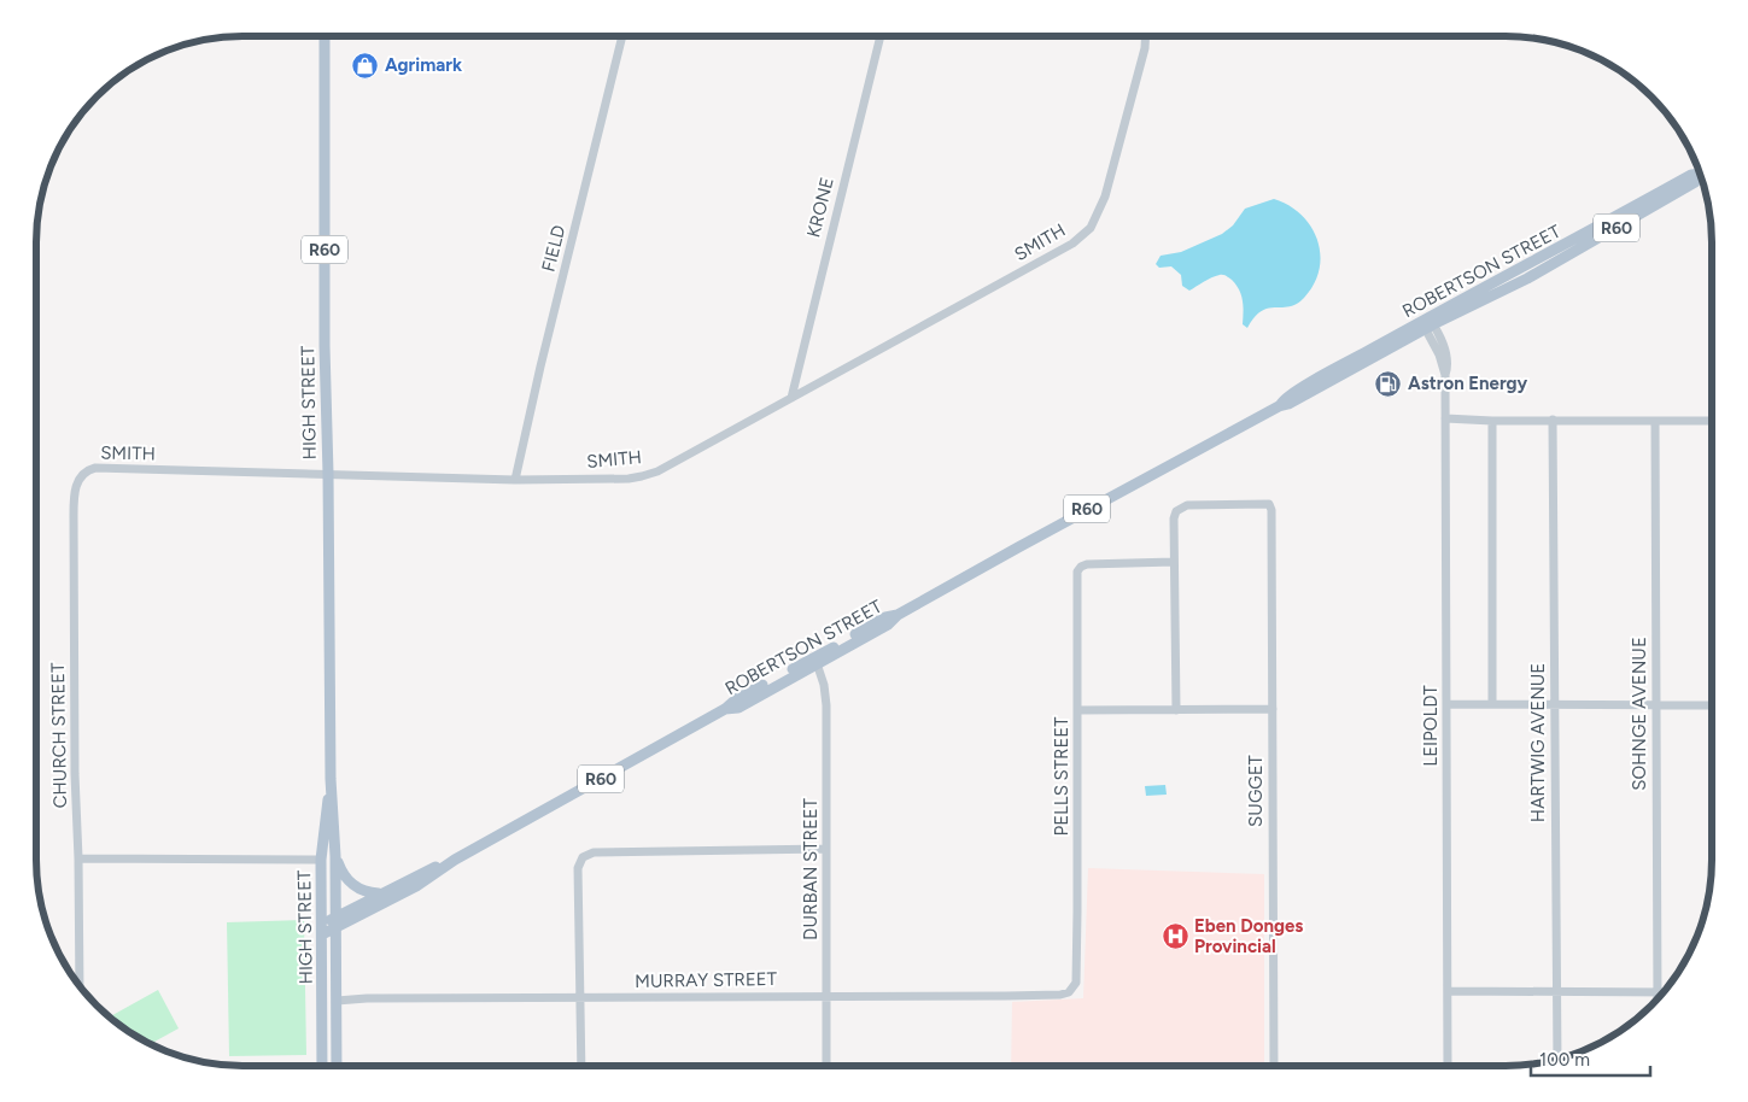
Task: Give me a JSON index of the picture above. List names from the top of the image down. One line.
{"streets":{"main road":["R60","ROBERTSON STREET","HIGH STREET"],"street":["KRONE","SMITH","FIELD","SOHNGE AVENUE","LEIPOLDT","CHURCH STREET","HARTWIG AVENUE","PELLS STREET","SUGGET","DURBAN STREET","MURRAY STREET"]},"crossings":[["KRONE","SMITH"],["SMITH","FIELD"],["SMITH","HIGH STREET"],["SMITH","CHURCH STREET"],["ROBERTSON STREET","HIGH STREET"],["ROBERTSON STREET","LEIPOLDT"],["ROBERTSON STREET","DURBAN STREET"],["HIGH STREET","MURRAY STREET"],["PELLS STREET","SUGGET"],["PELLS STREET","MURRAY STREET"],["DURBAN STREET","MURRAY STREET"]],"places":{"shop":["Agrimark"],"fuel station":["Astron Energy"],"hospital":["Eben Donges Provincial"]},"scale_bar":"100 m"}
